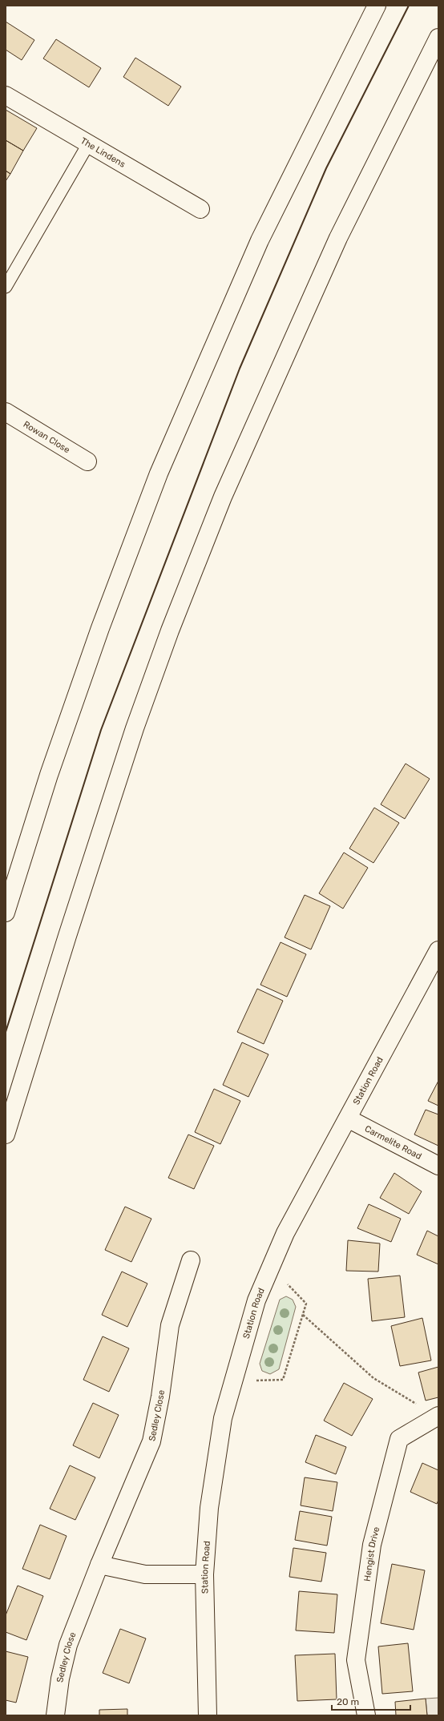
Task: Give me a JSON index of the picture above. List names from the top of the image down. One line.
{"streets":{"main road":["The Lindens","Rowan Close","Station Road","Carmelite Road","Sedley Close","Hengist Drive"]},"crossings":[["Station Road","Carmelite Road"]],"scale_bar":"20 m"}
